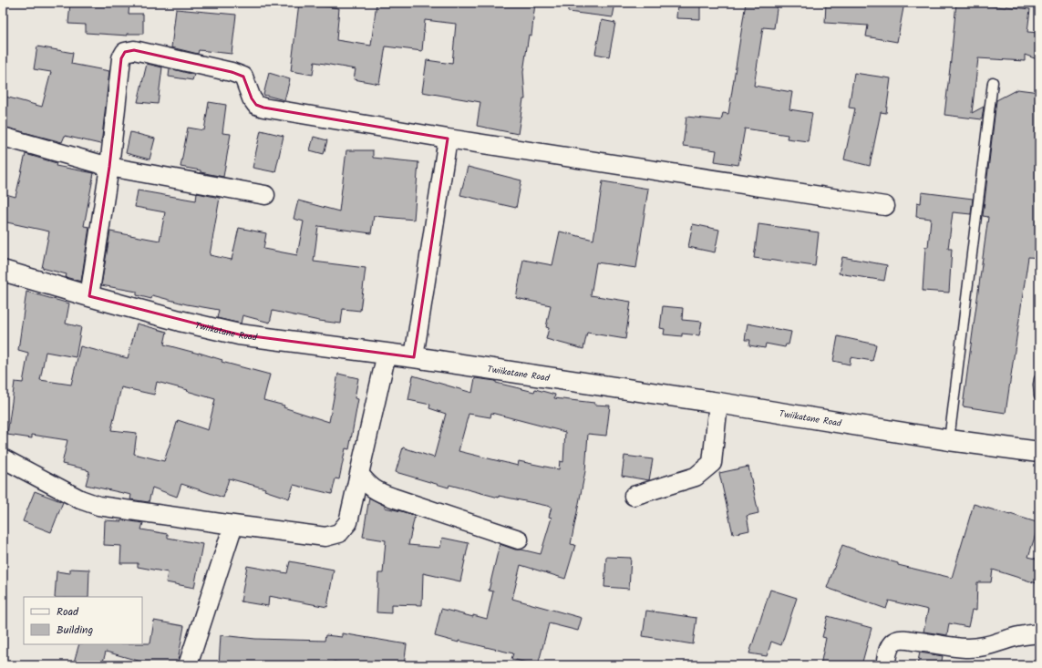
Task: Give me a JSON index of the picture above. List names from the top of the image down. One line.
{"streets":{"main road":["Twiikatane Road"]},"legend":["Road","Building"]}
